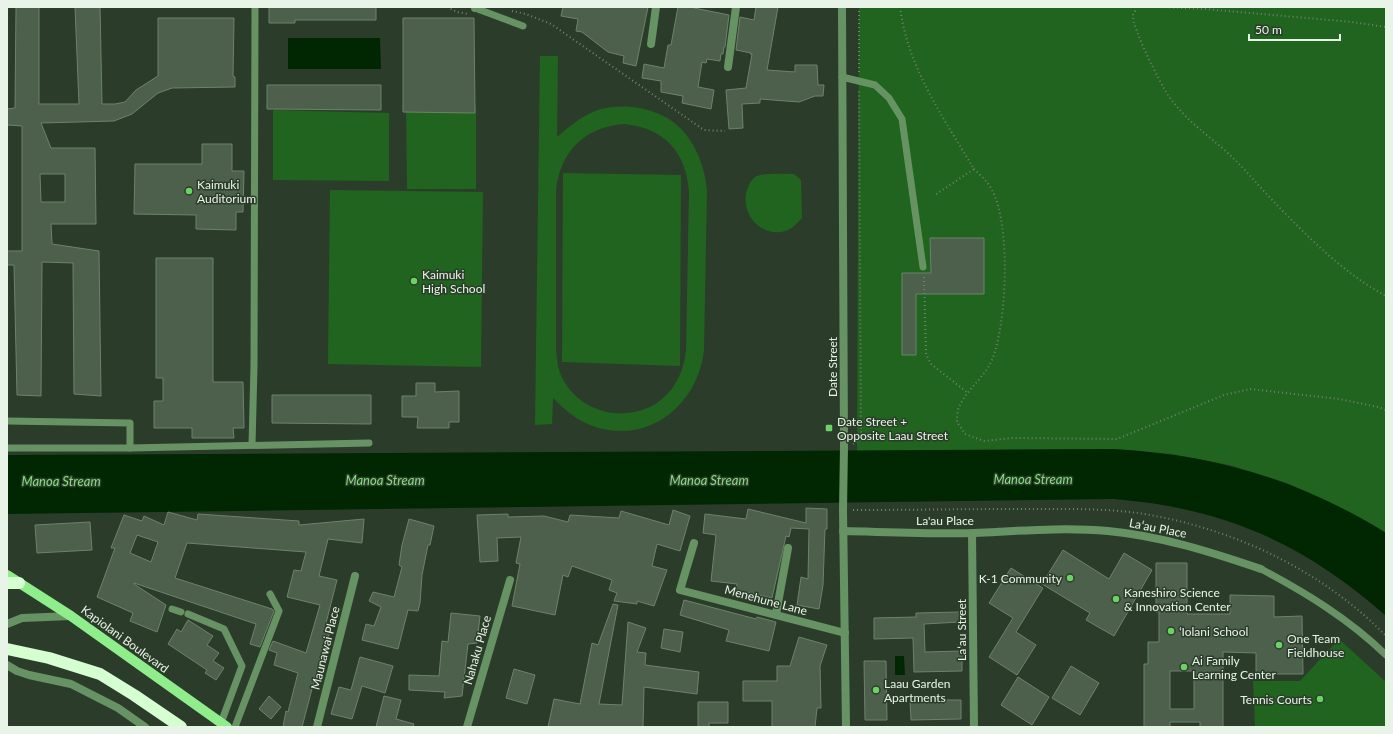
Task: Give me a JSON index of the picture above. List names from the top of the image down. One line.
{"streets":{"main road":["Kapiolani Boulevard"],"street":["Date Street","La'au Place","Laʻau Place","Menehune Lane","Laʻau Street","Maunawai Place","Nahaku Place"]},"crossings":[["Date Street","La'au Place"],["Date Street","Menehune Lane"],["La'au Place","Laʻau Place"],["La'au Place","Laʻau Street"]],"water":["Manoa Stream"],"places":{"other":["Kaimuki Auditorium","Kaimuki High School","K-1 Community","Kaneshiro Science & Innovation Center","ʻIolani School","One Team Fieldhouse","Ai Family Learning Center","Laau Garden Apartments","Tennis Courts"],"transit":["Date Street + Opposite Laau Street"]},"scale_bar":"50 m"}
